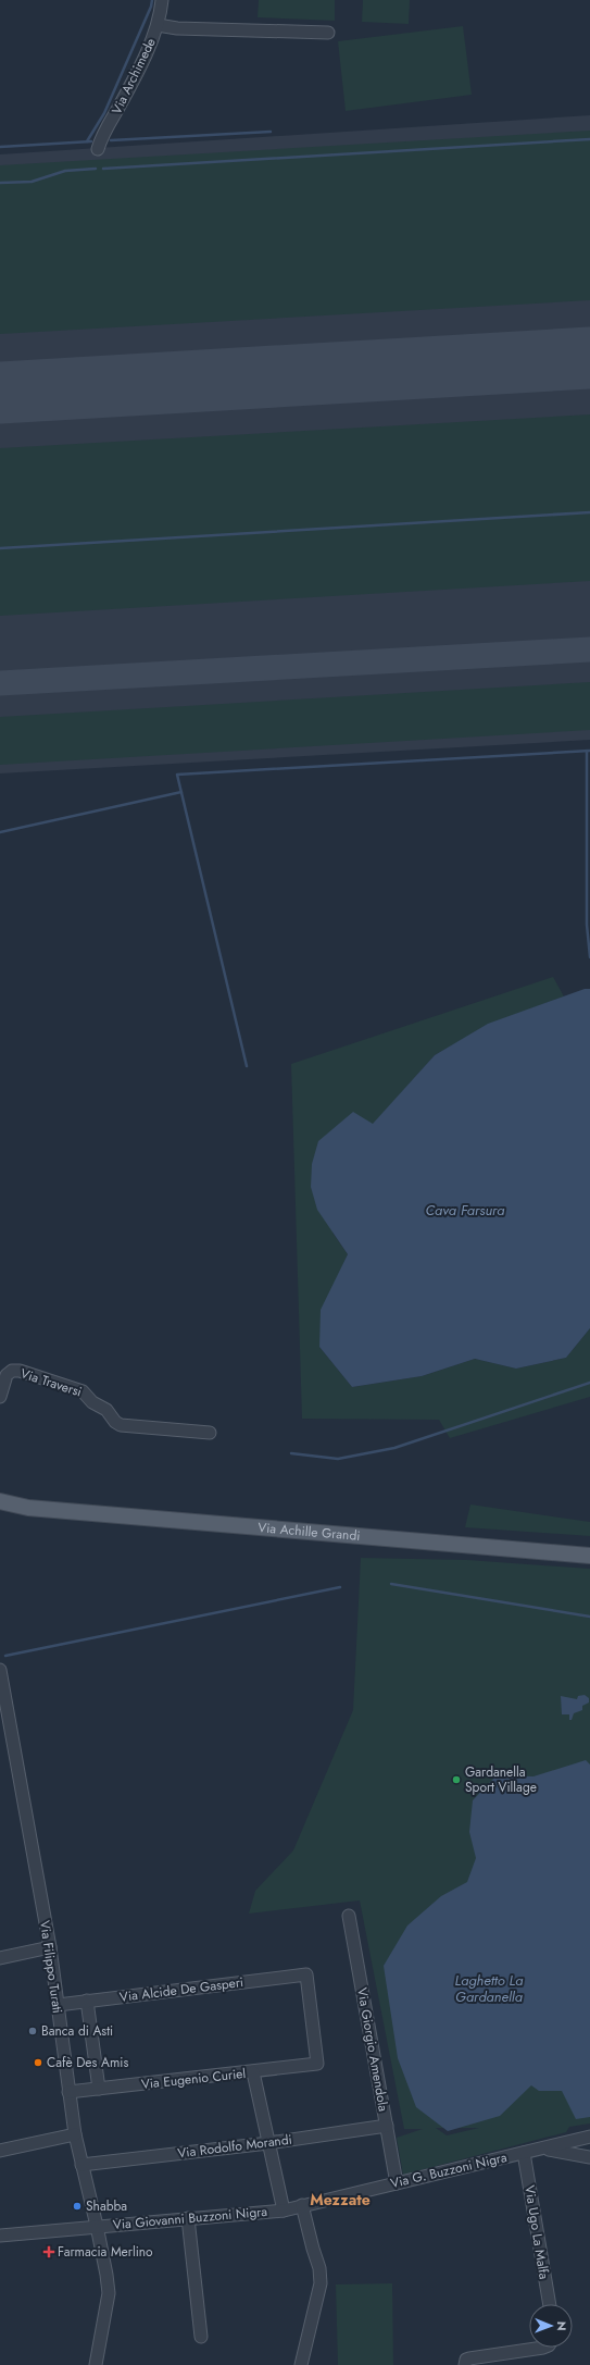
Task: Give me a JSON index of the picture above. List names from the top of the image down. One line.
{"streets":{"main road":["Via Achille Grandi"],"street":["Via Archimede","Via Traversi","Via Filippo Turati","Via Alcide De Gasperi","Via Giorgio Amendola","Via Eugenio Curiel","Via Rodolfo Morandi","Via G. Buzzoni Nigra","Via Giovanni Buzzoni Nigra","Via Ugo La Malfa"]},"crossings":[["Via Filippo Turati","Via Alcide De Gasperi"],["Via Filippo Turati","Via Eugenio Curiel"],["Via Filippo Turati","Via Rodolfo Morandi"],["Via Filippo Turati","Via Giovanni Buzzoni Nigra"],["Via Alcide De Gasperi","Via Eugenio Curiel"],["Via Giorgio Amendola","Via Rodolfo Morandi"],["Via Giorgio Amendola","Via G. Buzzoni Nigra"],["Via G. Buzzoni Nigra","Via Giovanni Buzzoni Nigra"],["Via G. Buzzoni Nigra","Via Ugo La Malfa"]],"districts":["Mezzate"],"water":["Cava Farsura","Laghetto La Gardanella"],"places":{"other":["Gardanella Sport Village","Banca di Asti","Cafè Des Amis","Shabba"],"health":["Farmacia Merlino"]},"north":"right"}
